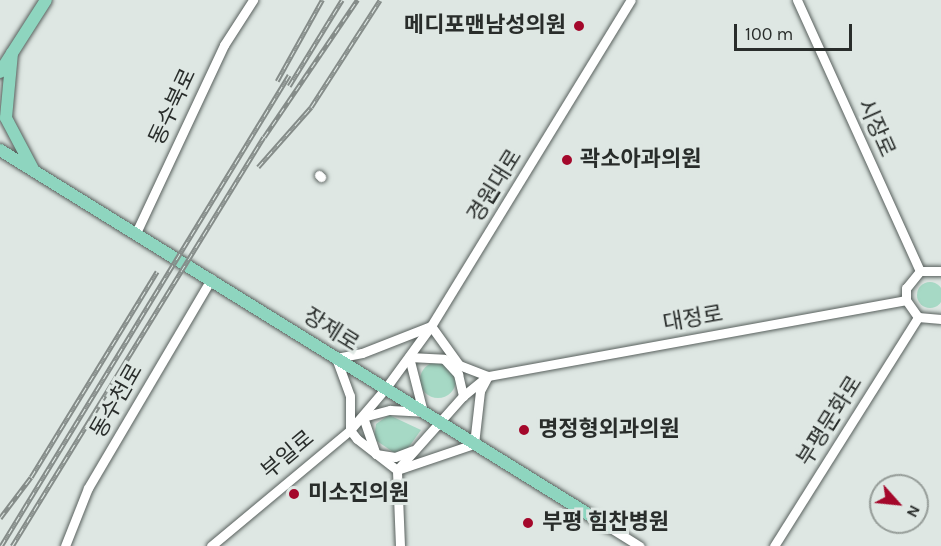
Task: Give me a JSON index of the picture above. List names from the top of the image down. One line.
{"streets":{"main road":["장제로"],"street":["동수북로","시장로","경원대로","대정로","동수천로","부평문화로","부일로"]},"crossings":[["동수북로","장제로"],["경원대로","장제로"],["경원대로","부일로"],["장제로","동수천로"],["장제로","부일로"]],"places":["메디포맨남성의원","곽소아과의원","명정형외과의원","미소진의원","부평 힘찬병원"],"scale_bar":"100 m","north":"bottom right"}
